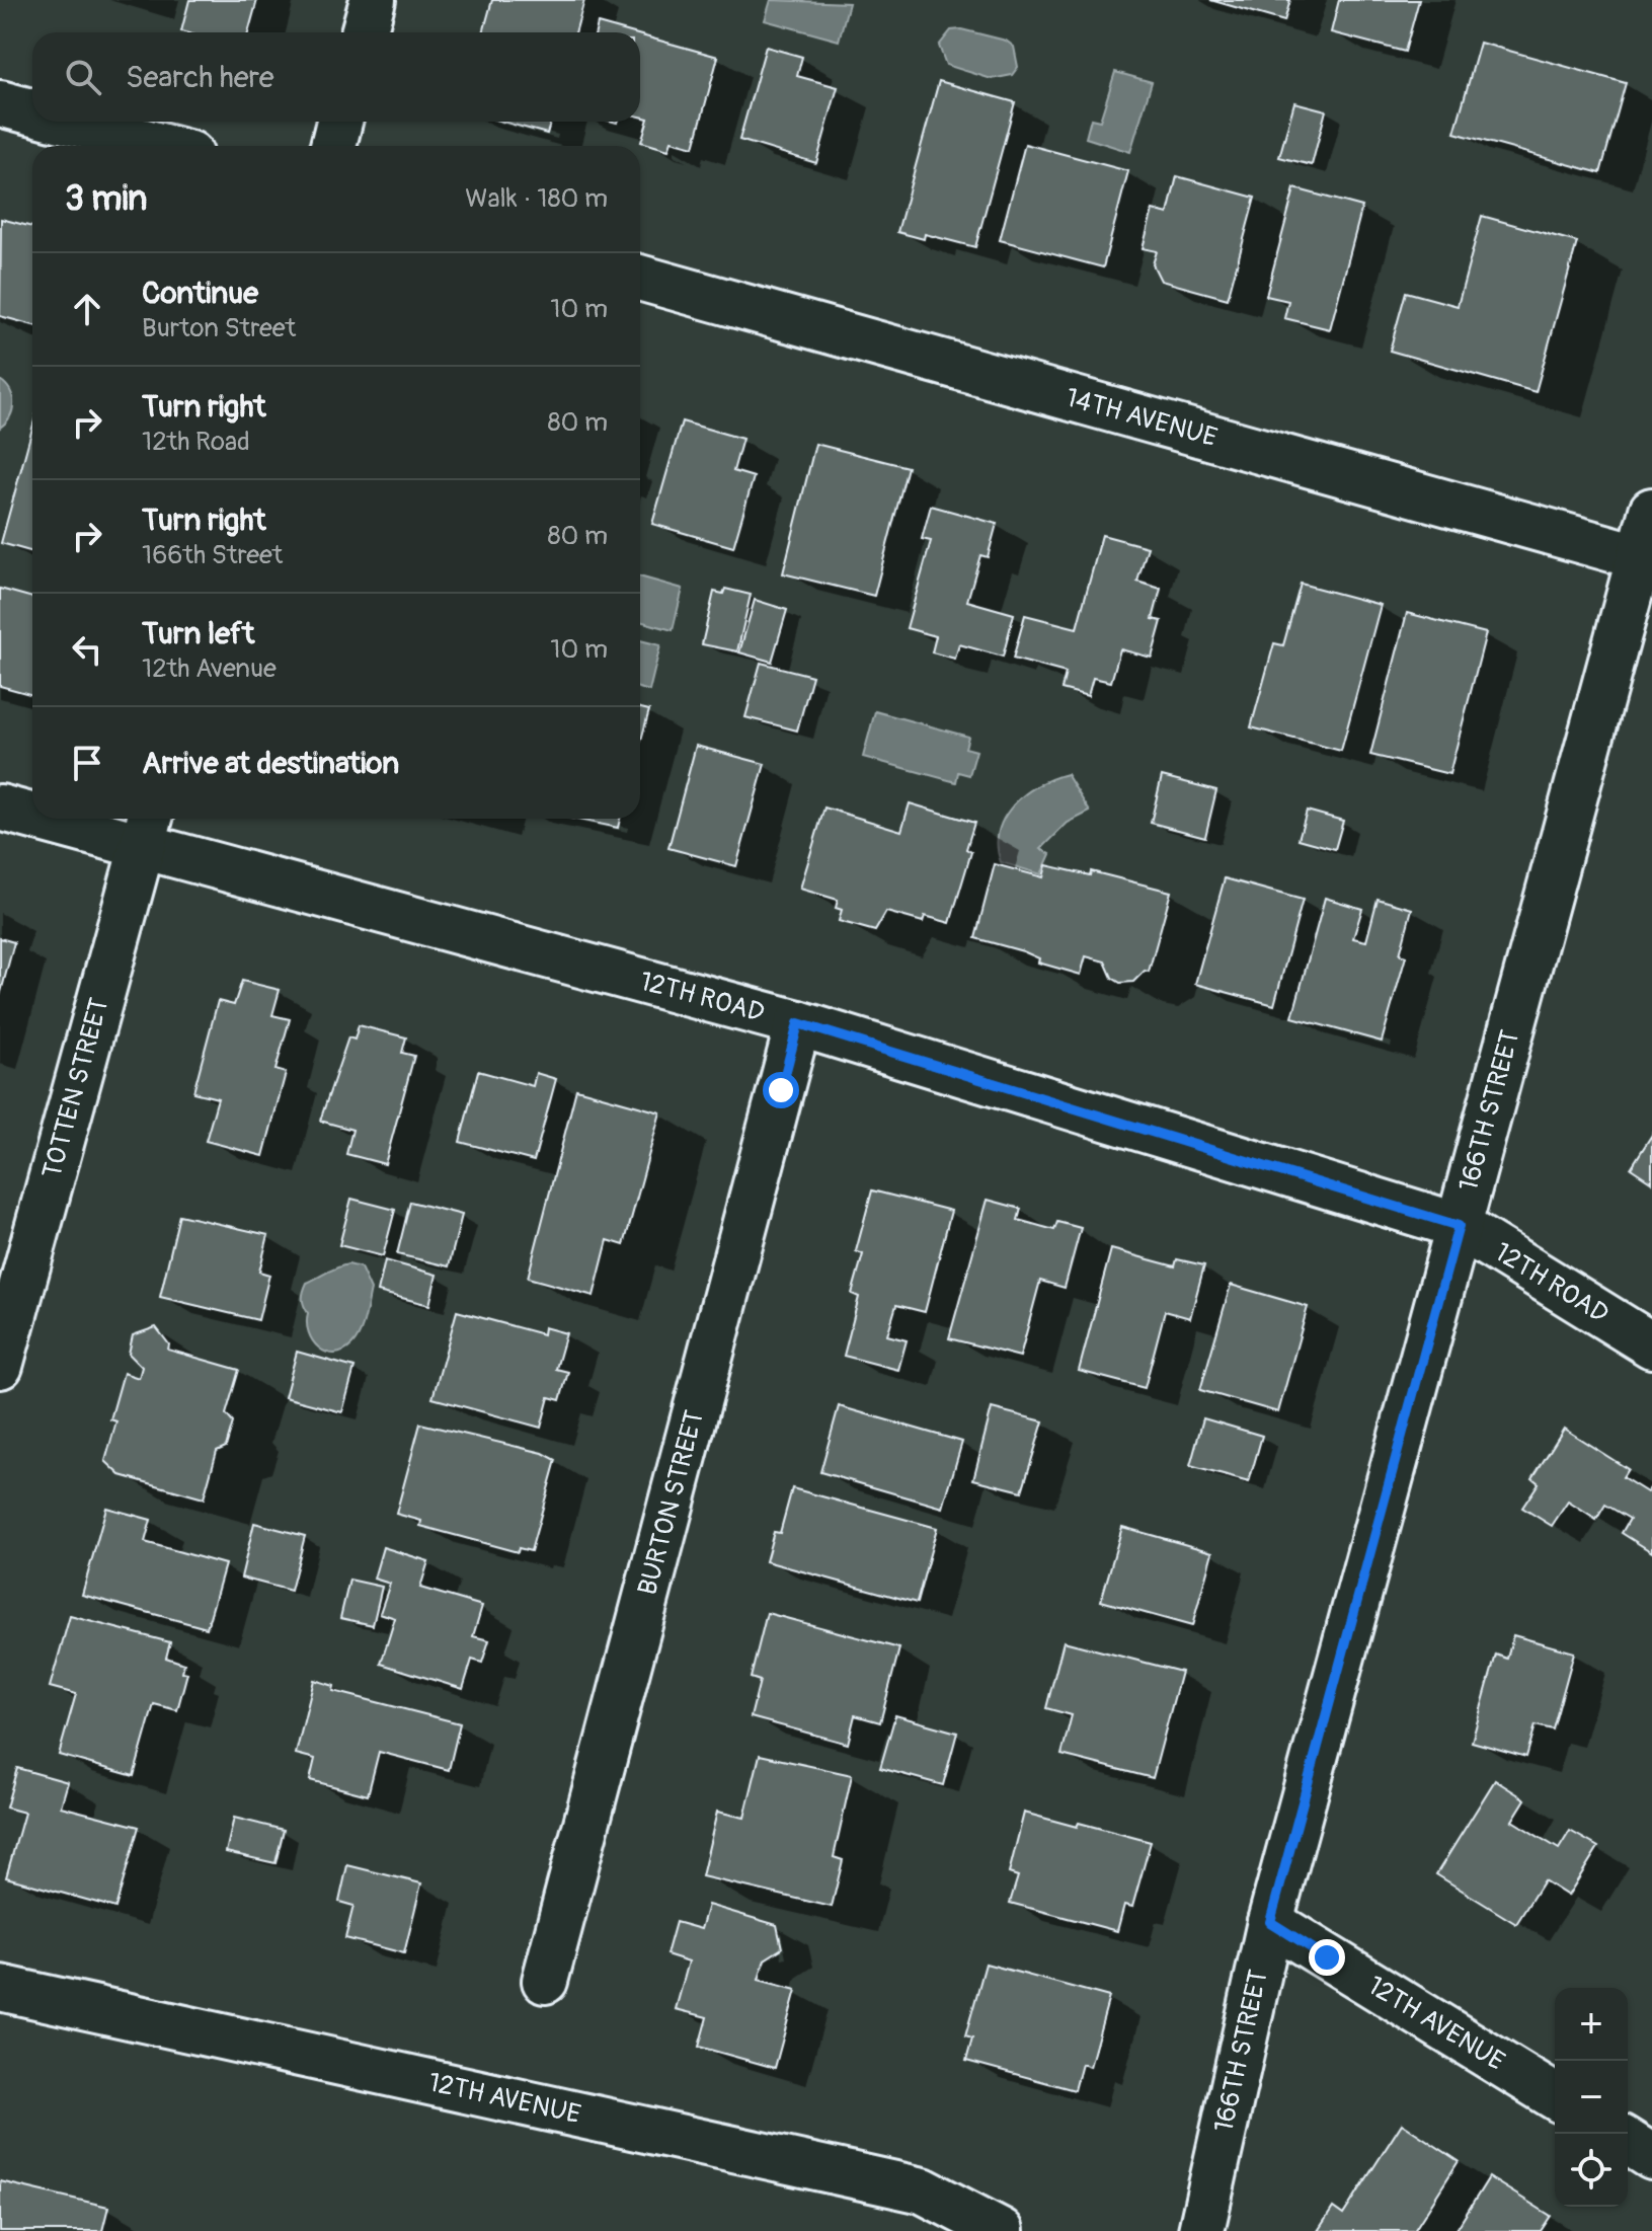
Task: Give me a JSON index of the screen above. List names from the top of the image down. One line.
{"streets":{"street":["14TH AVENUE","12TH ROAD","TOTTEN STREET","166TH STREET","BURTON STREET","12TH AVENUE"]},"crossings":[["14TH AVENUE","166TH STREET"],["12TH ROAD","TOTTEN STREET"],["12TH ROAD","166TH STREET"],["12TH ROAD","BURTON STREET"],["166TH STREET","12TH AVENUE"]],"page":{"search":"Search here","heading":["3 min","Walk · 180 m"],"list":[["Continue","Burton Street","10 m"],["Turn right","12th Road","80 m"],["Turn right","166th Street","80 m"],["Turn left","12th Avenue","10 m"],"Arrive at destination"],"map_buttons":["+","−"]}}
